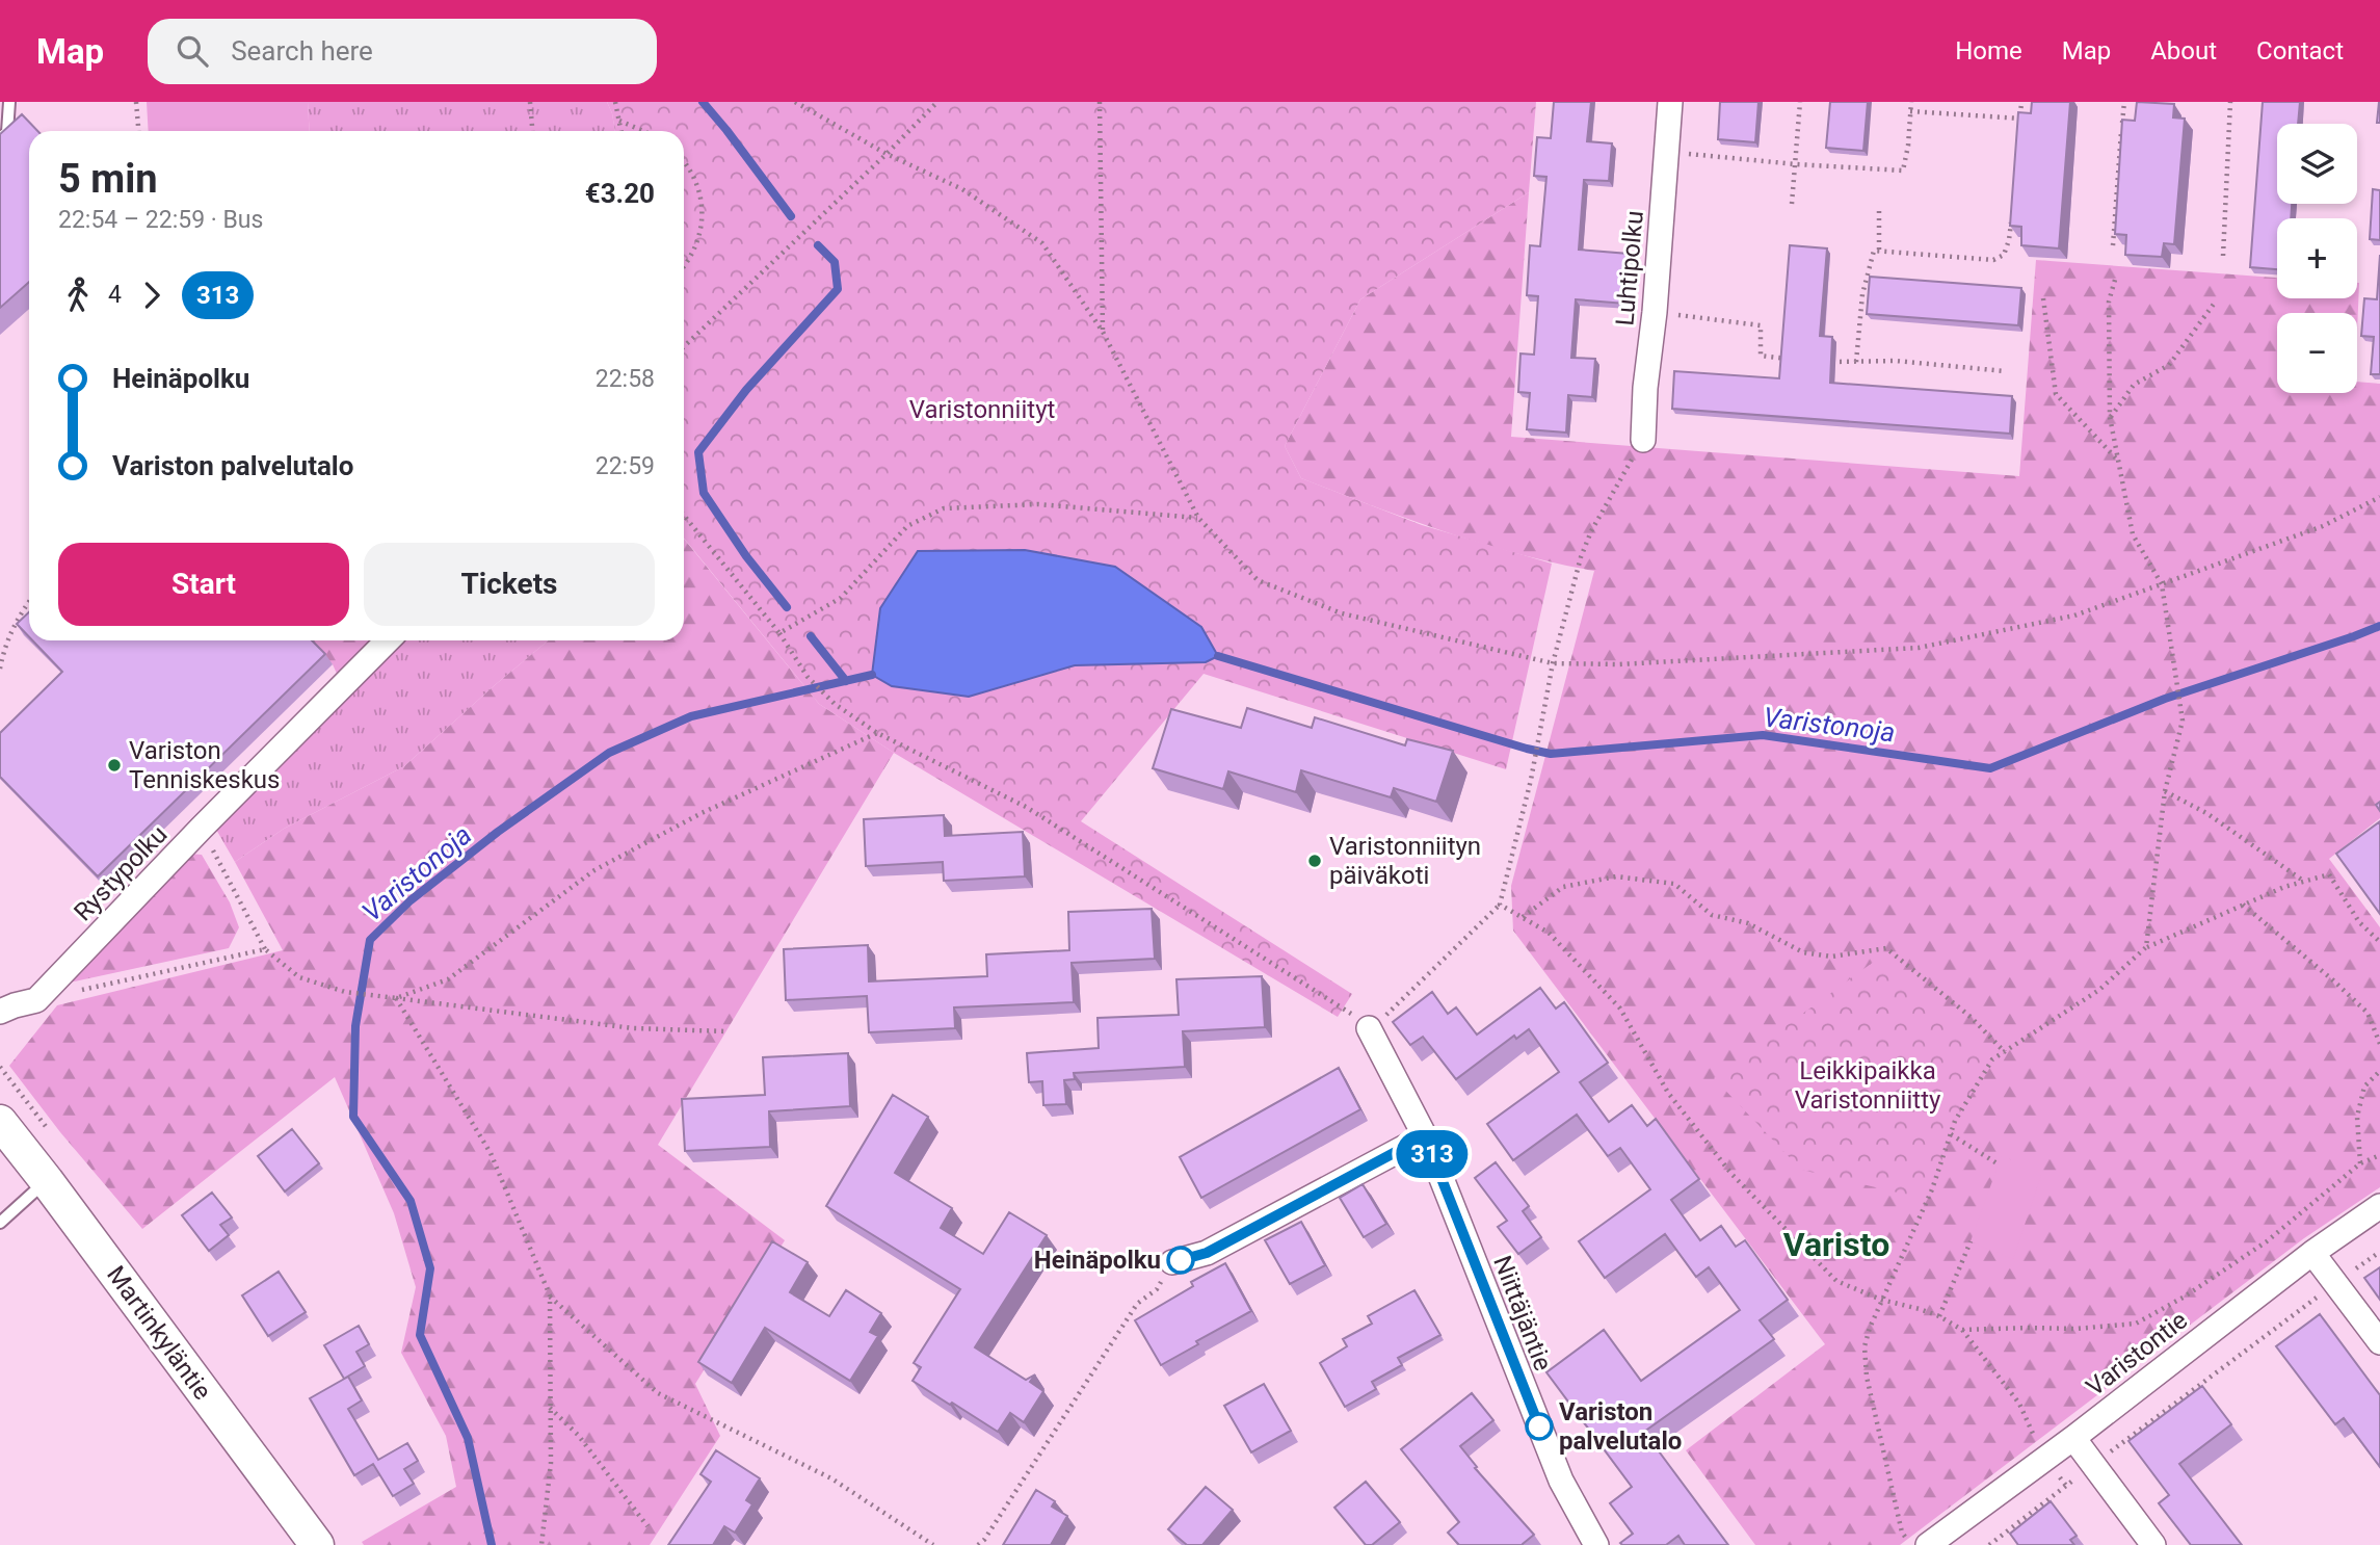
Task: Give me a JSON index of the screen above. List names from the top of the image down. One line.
{"streets":{"main road":["Martinkyläntie"],"street":["Luhtipolku","Rystypolku","Niittäjäntie","Varistontie"]},"districts":["Varisto"],"water":["Varistonoja"],"parks":["Varistonniityt","Leikkipaikka Varistonniitty"],"places":["Variston Tenniskeskus","Varistonniityn päiväkoti","Heinäpolku","Variston palvelutalo"],"lines":["bus line 313"],"page":{"header":"Map","search":"Search here","nav":["Home","Map","About","Contact"],"on_map":"313","map_buttons":["+","−"],"heading":["5 min","22:54 – 22:59 · Bus","€3.20"],"legs":["4","313"],"list":[{"name":"Heinäpolku","value":"22:58"},{"name":"Variston palvelutalo","value":"22:59"}],"buttons":["Start","Tickets"]}}
